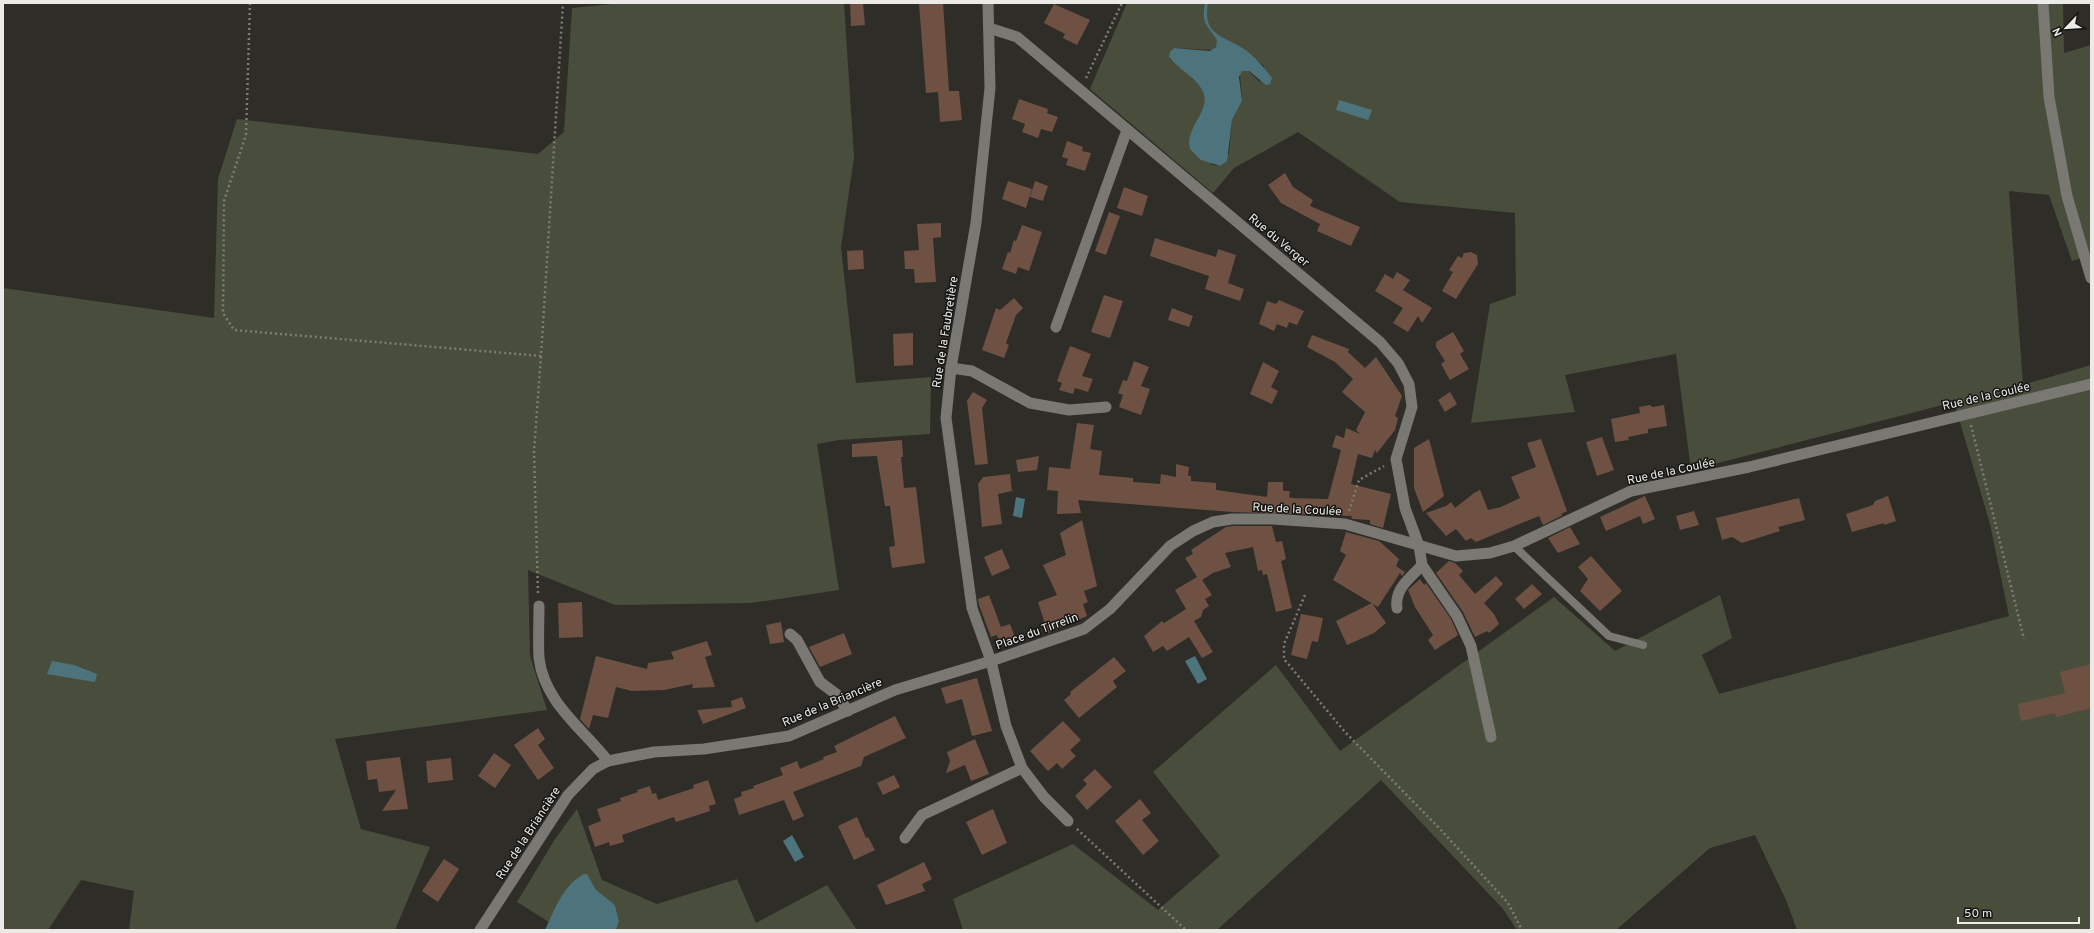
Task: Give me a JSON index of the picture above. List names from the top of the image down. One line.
{"streets":{"street":["Rue du Verger","Rue de la Faubretière","Rue de la Coulée","Place du Tirrelin","Rue de la Briancière"]},"crossings":[["Rue du Verger","Rue de la Faubretière"],["Rue du Verger","Rue de la Coulée"],["Rue de la Faubretière","Place du Tirrelin"],["Rue de la Faubretière","Rue de la Briancière"],["Rue de la Coulée","Place du Tirrelin"],["Place du Tirrelin","Rue de la Briancière"]],"scale_bar":"50 m","north":"bottom left"}
